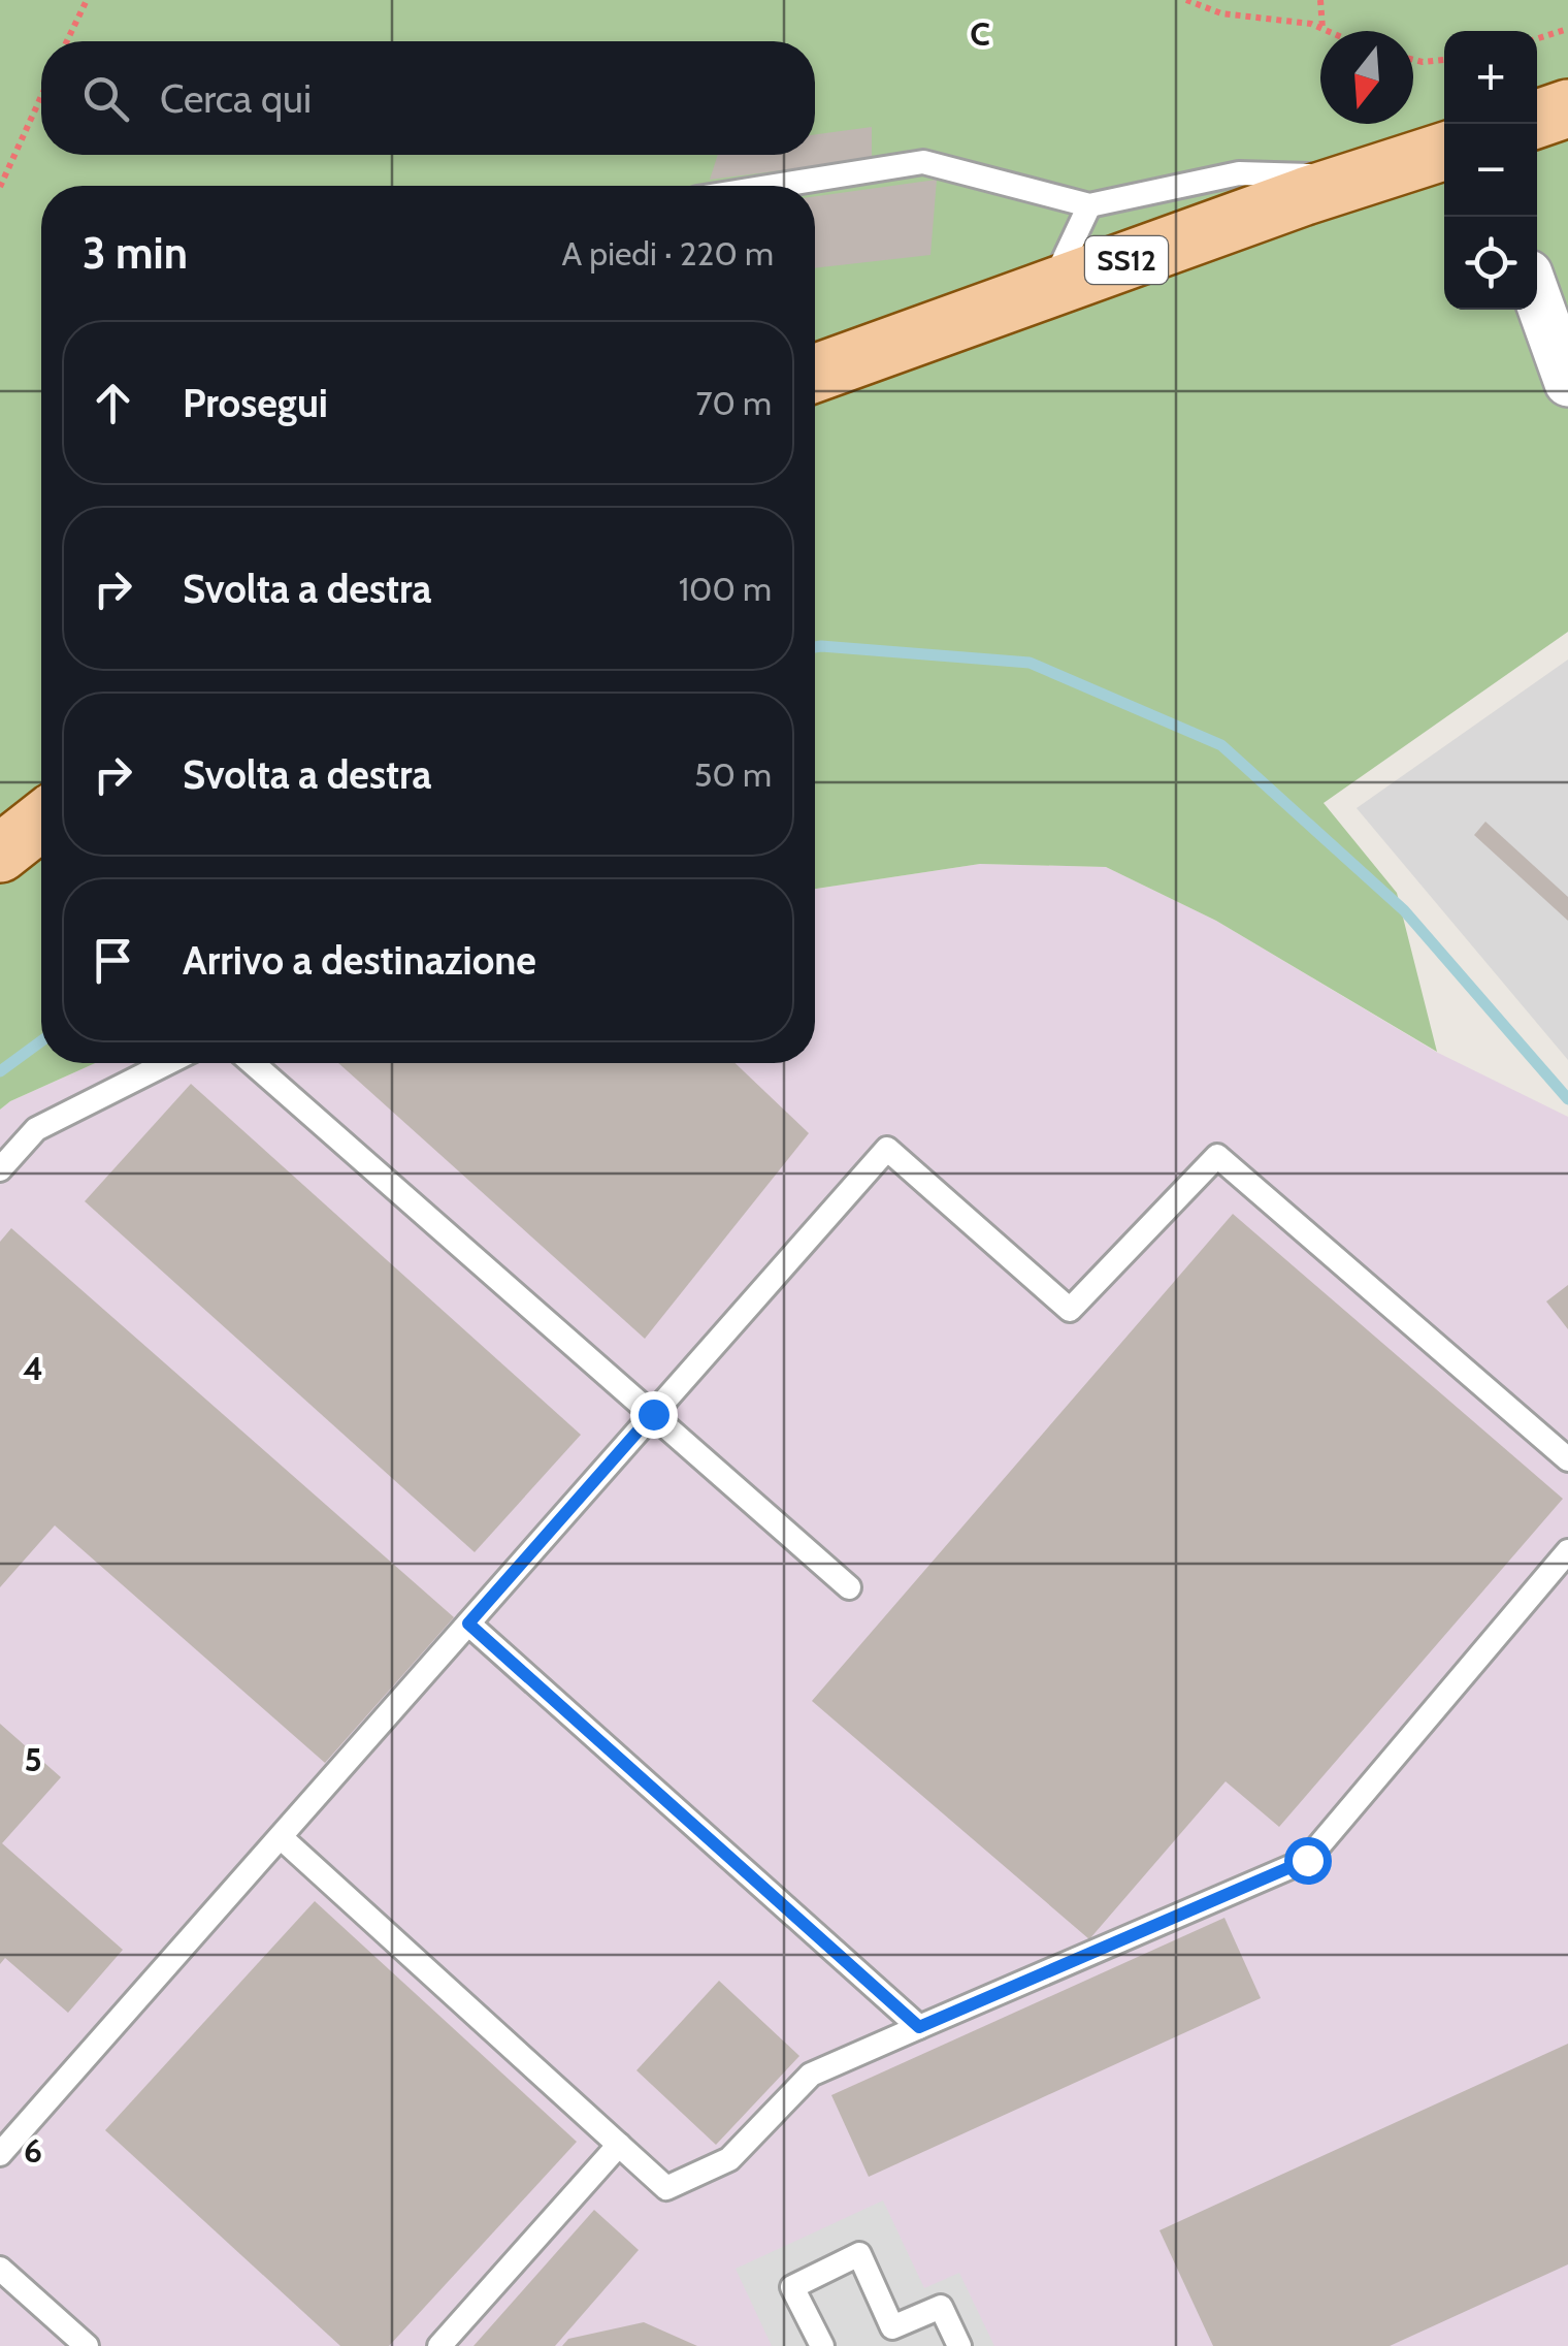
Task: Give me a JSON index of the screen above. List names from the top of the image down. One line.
{"streets":{"main road":["SS12"]},"north":"bottom","page":{"map_buttons":["+","−"],"search":"Cerca qui","heading":["3 min","A piedi · 220 m"],"list":[["Prosegui","70 m"],["Svolta a destra","100 m"],["Svolta a destra","50 m"],"Arrivo a destinazione"]},"grid":{"columns":["C"],"rows":["4","5","6"]}}
